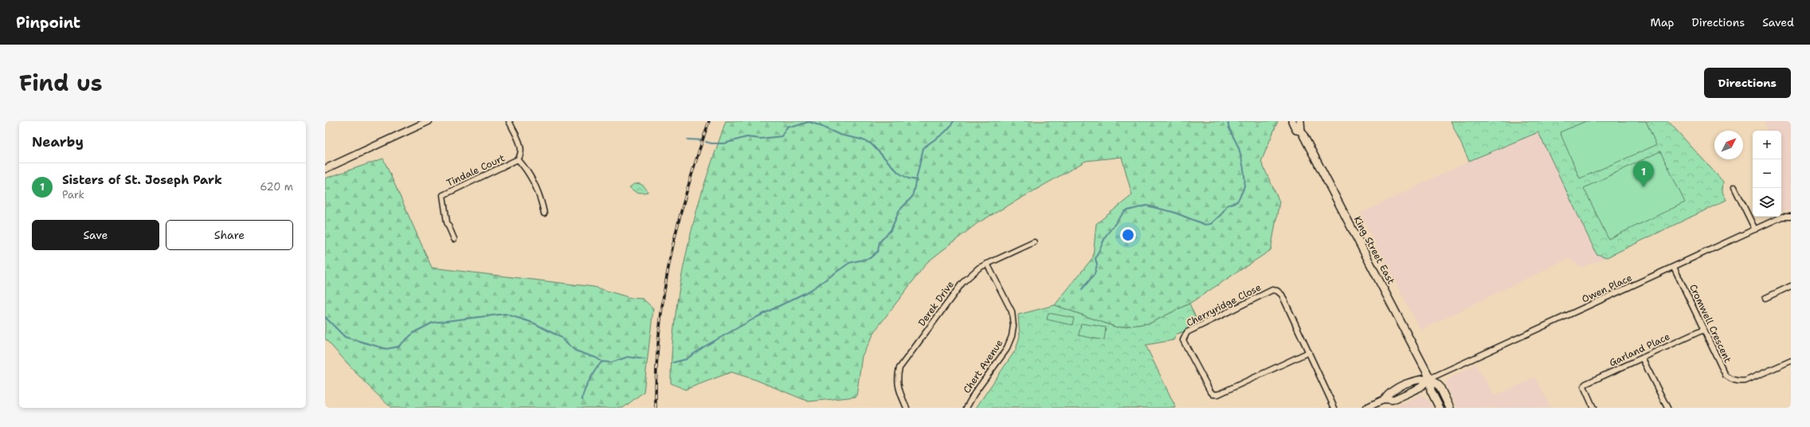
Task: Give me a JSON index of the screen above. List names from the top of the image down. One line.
{"streets":{"main road":["King Street East"],"street":["Tindale Court","Owen Place","Derek Drive","Cherryridge Close","Cromwell Crescent","Garland Place","Chert Avenue"]},"crossings":[["King Street East","Owen Place"],["Owen Place","Cromwell Crescent"],["Derek Drive","Chert Avenue"],["Cromwell Crescent","Garland Place"]],"north":"top right","page":{"header":"Pinpoint","nav":["Map","Directions","Saved"],"title":"Find us","buttons":["Directions",["Save","Share"]],"heading":"Nearby","map_buttons":["+","−"],"pins":"1","list":[{"mark":"1","name":"Sisters of St. Joseph Park","note":"Park","value":"620 m"}]}}
